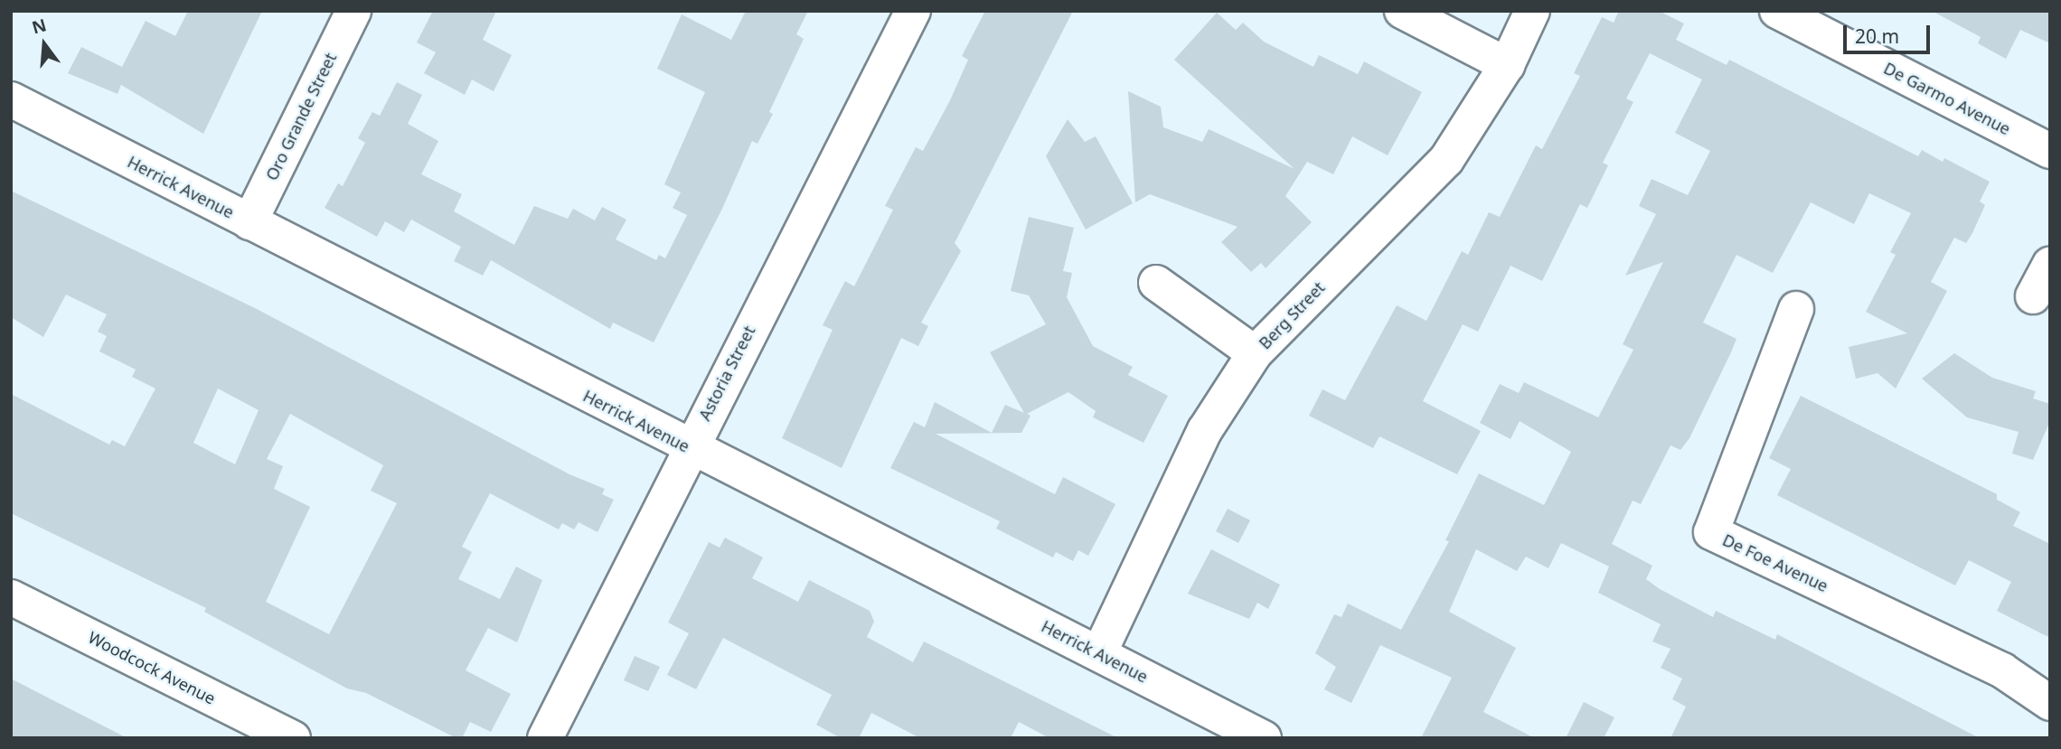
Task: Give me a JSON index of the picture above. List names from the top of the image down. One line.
{"streets":{"street":["De Garmo Avenue","Oro Grande Street","Herrick Avenue","Berg Street","Astoria Street","De Foe Avenue","Woodcock Avenue"]},"crossings":[["Oro Grande Street","Herrick Avenue"],["Herrick Avenue","Berg Street"],["Herrick Avenue","Astoria Street"]],"scale_bar":"20 m","north":"top"}
